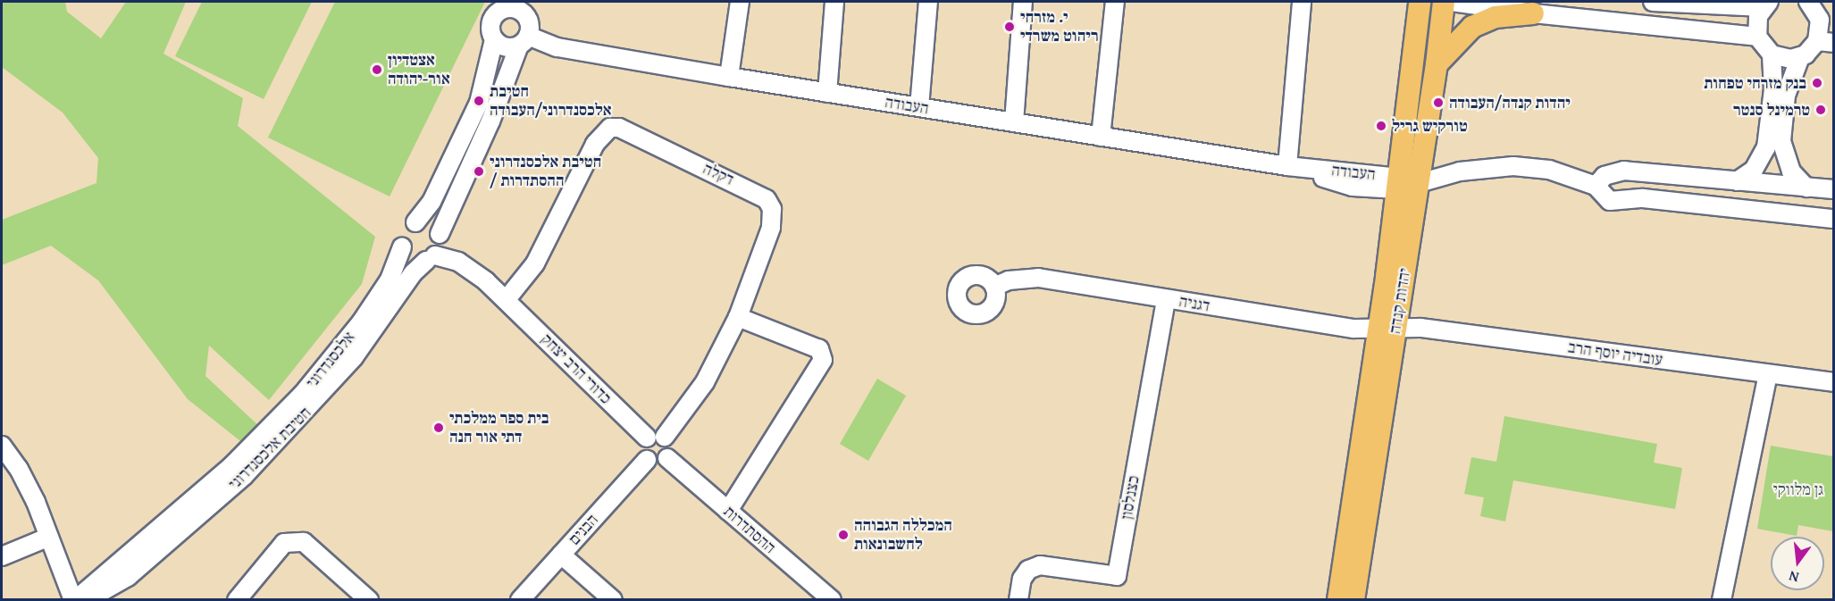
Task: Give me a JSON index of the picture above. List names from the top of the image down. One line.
{"streets":{"main road":["יהדות קנדה"],"street":["העבודה","דקלה","דגניה","עובדיה יוסף הרב","אלכסנדרוני","כדורי הרב יצחק","חטיבת אלכסנדרוני","כצנלסון","הבנים","ההסתדרות"]},"crossings":[["העבודה","יהדות קנדה"],["העבודה","חטיבת אלכסנדרוני"],["דקלה","כדורי הרב יצחק"],["דקלה","הבנים"],["דקלה","ההסתדרות"],["יהדות קנדה","דגניה"],["יהדות קנדה","עובדיה יוסף הרב"],["דגניה","עובדיה יוסף הרב"],["דגניה","כצנלסון"],["אלכסנדרוני","חטיבת אלכסנדרוני"],["כדורי הרב יצחק","הבנים"],["כדורי הרב יצחק","ההסתדרות"],["הבנים","ההסתדרות"]],"parks":["גן מלווקי"],"places":["י. מזרחי ריהוט משרדי","אצטדיון אור-יהודה","בנק מזרחי טפחות","חטיבת אלכסנדרוני/העבודה","יהדות קנדה/העבודה","טרמינל סנטר","טורקיש גריל","חטיבת אלכסנדרוני / ההסתדרות","בית ספר ממלכתי דתי אור חנה","המכללה הגבוהה לחשבונאות"],"north":"bottom"}
